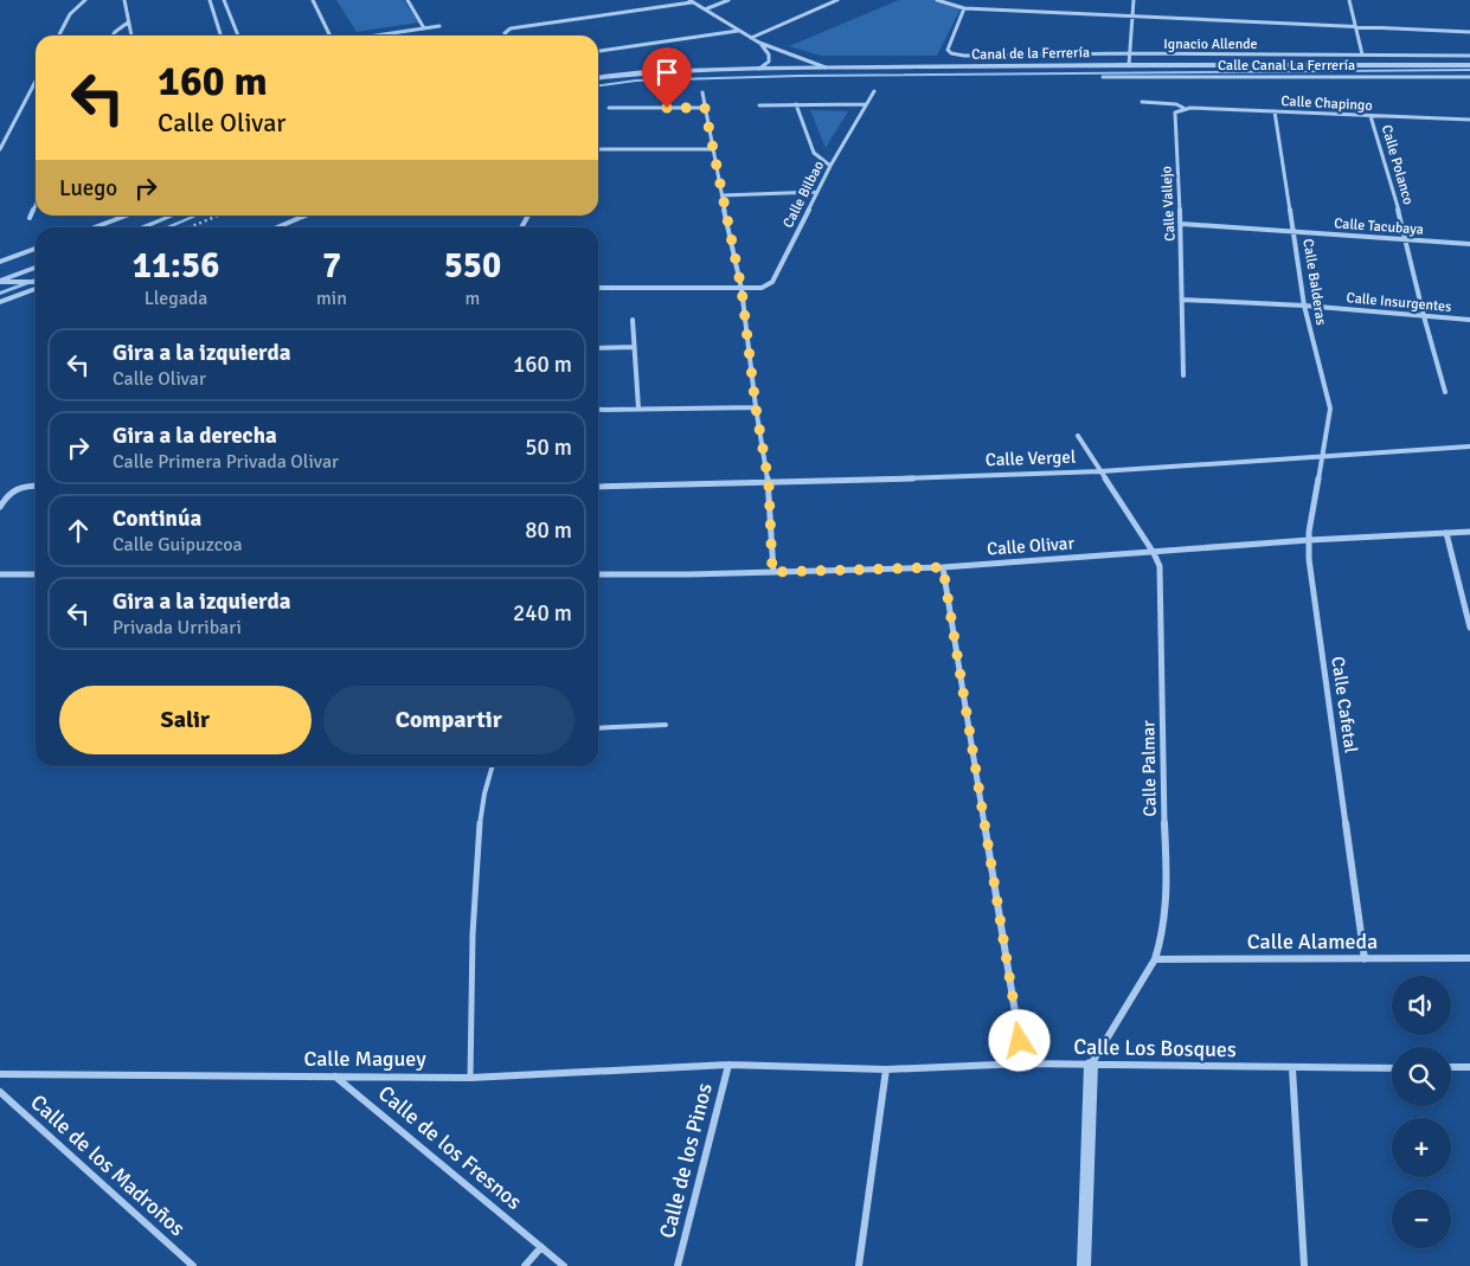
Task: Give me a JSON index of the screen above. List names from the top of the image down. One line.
{"streets":{"street":["Ignacio Allende","Canal de la Ferrería","Calle Canal La Ferrería","Calle Chapingo","Calle Polanco","Calle Bilbao","Calle Vallejo","Calle Tacubaya","Calle Balderas","Calle Insurgentes","Calle Vergel","Calle Olivar","Calle Cafetal","Calle Palmar","Calle Alameda","Calle Los Bosques","Calle Maguey","Calle de los Fresnos","Calle de los Pinos","Calle de los Madroños"]},"crossings":[["Calle Chapingo","Calle Polanco"],["Calle Chapingo","Calle Vallejo"],["Calle Chapingo","Calle Balderas"],["Calle Polanco","Calle Tacubaya"],["Calle Polanco","Calle Insurgentes"],["Calle Vallejo","Calle Tacubaya"],["Calle Vallejo","Calle Insurgentes"],["Calle Tacubaya","Calle Balderas"],["Calle Balderas","Calle Insurgentes"],["Calle Balderas","Calle Vergel"],["Calle Balderas","Calle Cafetal"],["Calle Vergel","Calle Cafetal"],["Calle Vergel","Calle Palmar"],["Calle Olivar","Calle Cafetal"],["Calle Olivar","Calle Palmar"],["Calle Cafetal","Calle Alameda"],["Calle Palmar","Calle Alameda"],["Calle Palmar","Calle Los Bosques"],["Calle Los Bosques","Calle Maguey"],["Calle Los Bosques","Calle de los Pinos"],["Calle Maguey","Calle de los Fresnos"],["Calle Maguey","Calle de los Pinos"]],"page":{"turn":["160 m","Calle Olivar"],"then":"Luego","eta":["11:56","Llegada","7","min","550","m"],"list":[{"name":"Gira a la izquierda","note":"Calle Olivar","value":"160 m"},{"name":"Gira a la derecha","note":"Calle Primera Privada Olivar","value":"50 m"},{"name":"Continúa","note":"Calle Guipuzcoa","value":"80 m"},{"name":"Gira a la izquierda","note":"Privada Urribari","value":"240 m"}],"buttons":["Salir","Compartir"],"map_buttons":["+","−"]}}
